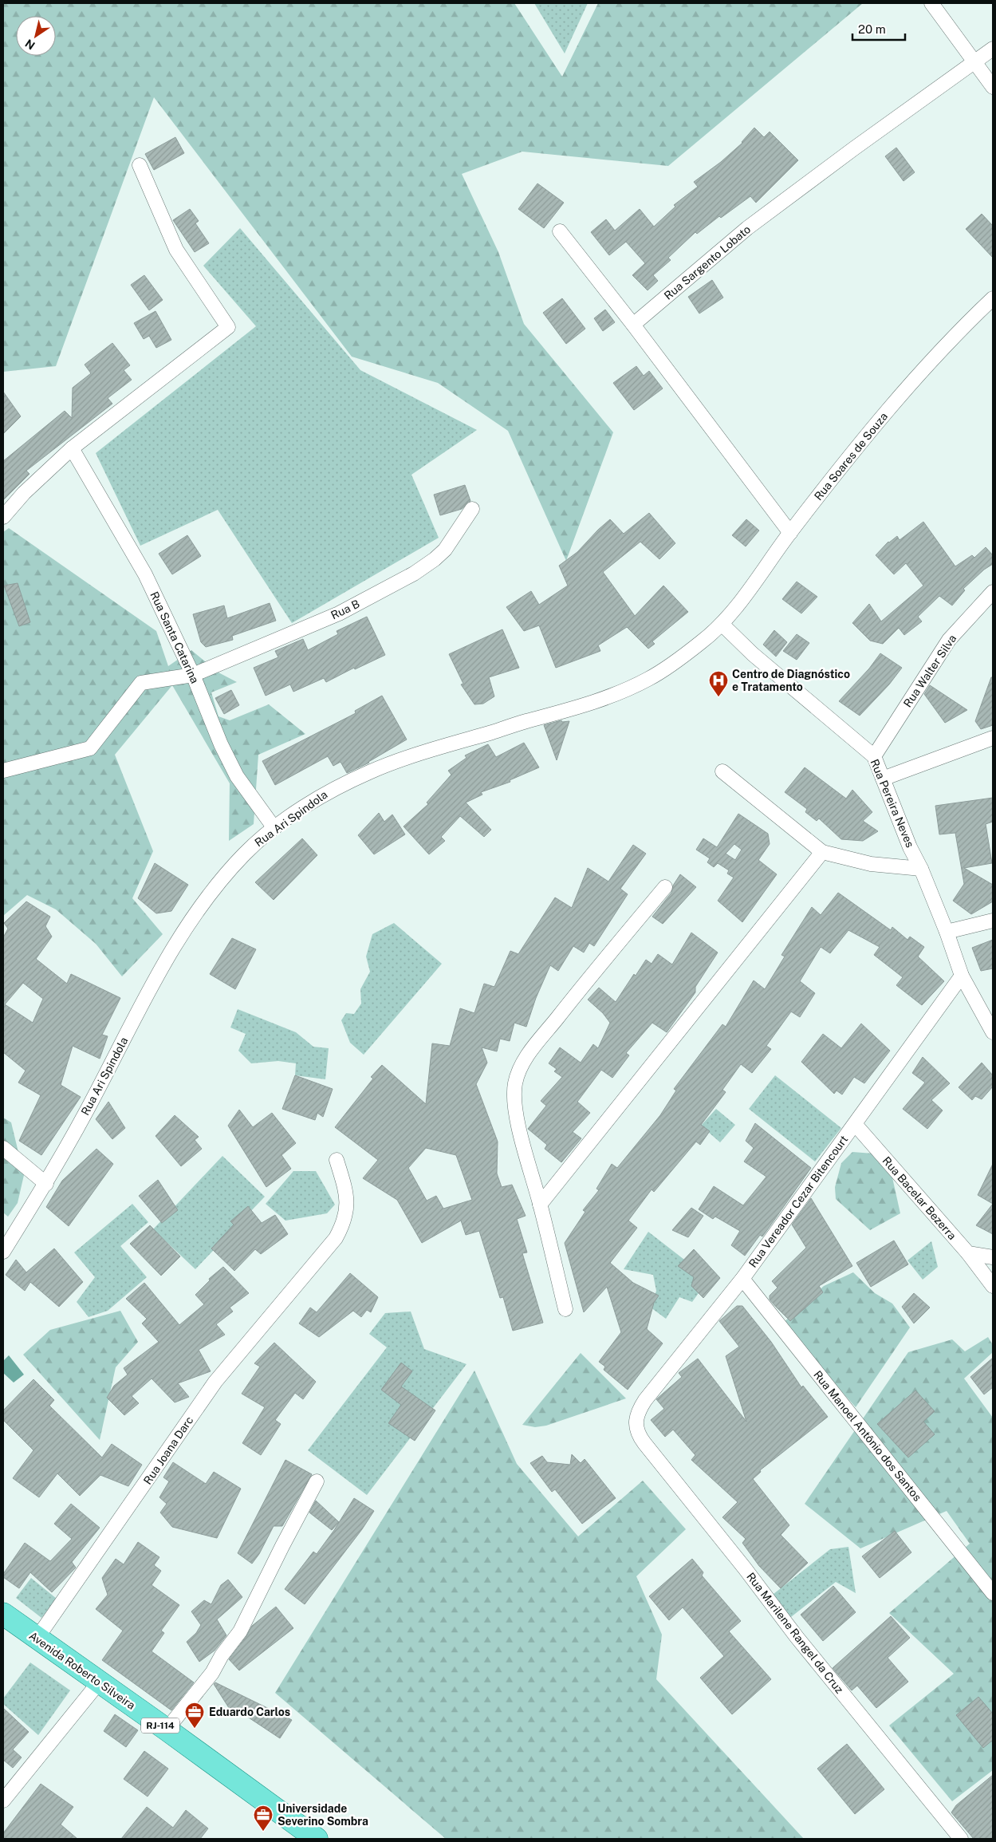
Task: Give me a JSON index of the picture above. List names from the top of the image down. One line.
{"streets":{"main road":["Avenida Roberto Silveira","RJ-114"],"street":["Rua Sargento Lobato","Rua Soares de Souza","Rua B","Rua Santa Catarina","Rua Walter Silva","Rua Pereira Neves","Rua Ari Spindola","Rua Bacelar Bezerra","Rua Vereador Cezar Bitencourt","Rua Manoel Antônio dos Santos","Rua Joana Darc","Rua Marilene Rangel da Cruz"]},"crossings":[["Rua Soares de Souza","Rua Pereira Neves"],["Rua Soares de Souza","Rua Ari Spindola"],["Rua B","Rua Santa Catarina"],["Rua Santa Catarina","Rua Ari Spindola"],["Rua Walter Silva","Rua Pereira Neves"],["Rua Pereira Neves","Rua Ari Spindola"],["Rua Pereira Neves","Rua Vereador Cezar Bitencourt"],["Rua Bacelar Bezerra","Rua Vereador Cezar Bitencourt"],["Rua Vereador Cezar Bitencourt","Rua Manoel Antônio dos Santos"],["Rua Vereador Cezar Bitencourt","Rua Marilene Rangel da Cruz"],["Rua Joana Darc","Avenida Roberto Silveira"]],"places":{"hospital":["Centro de Diagnóstico e Tratamento"],"office":["Eduardo Carlos","Universidade Severino Sombra"]},"scale_bar":"20 m","north":"bottom left"}
